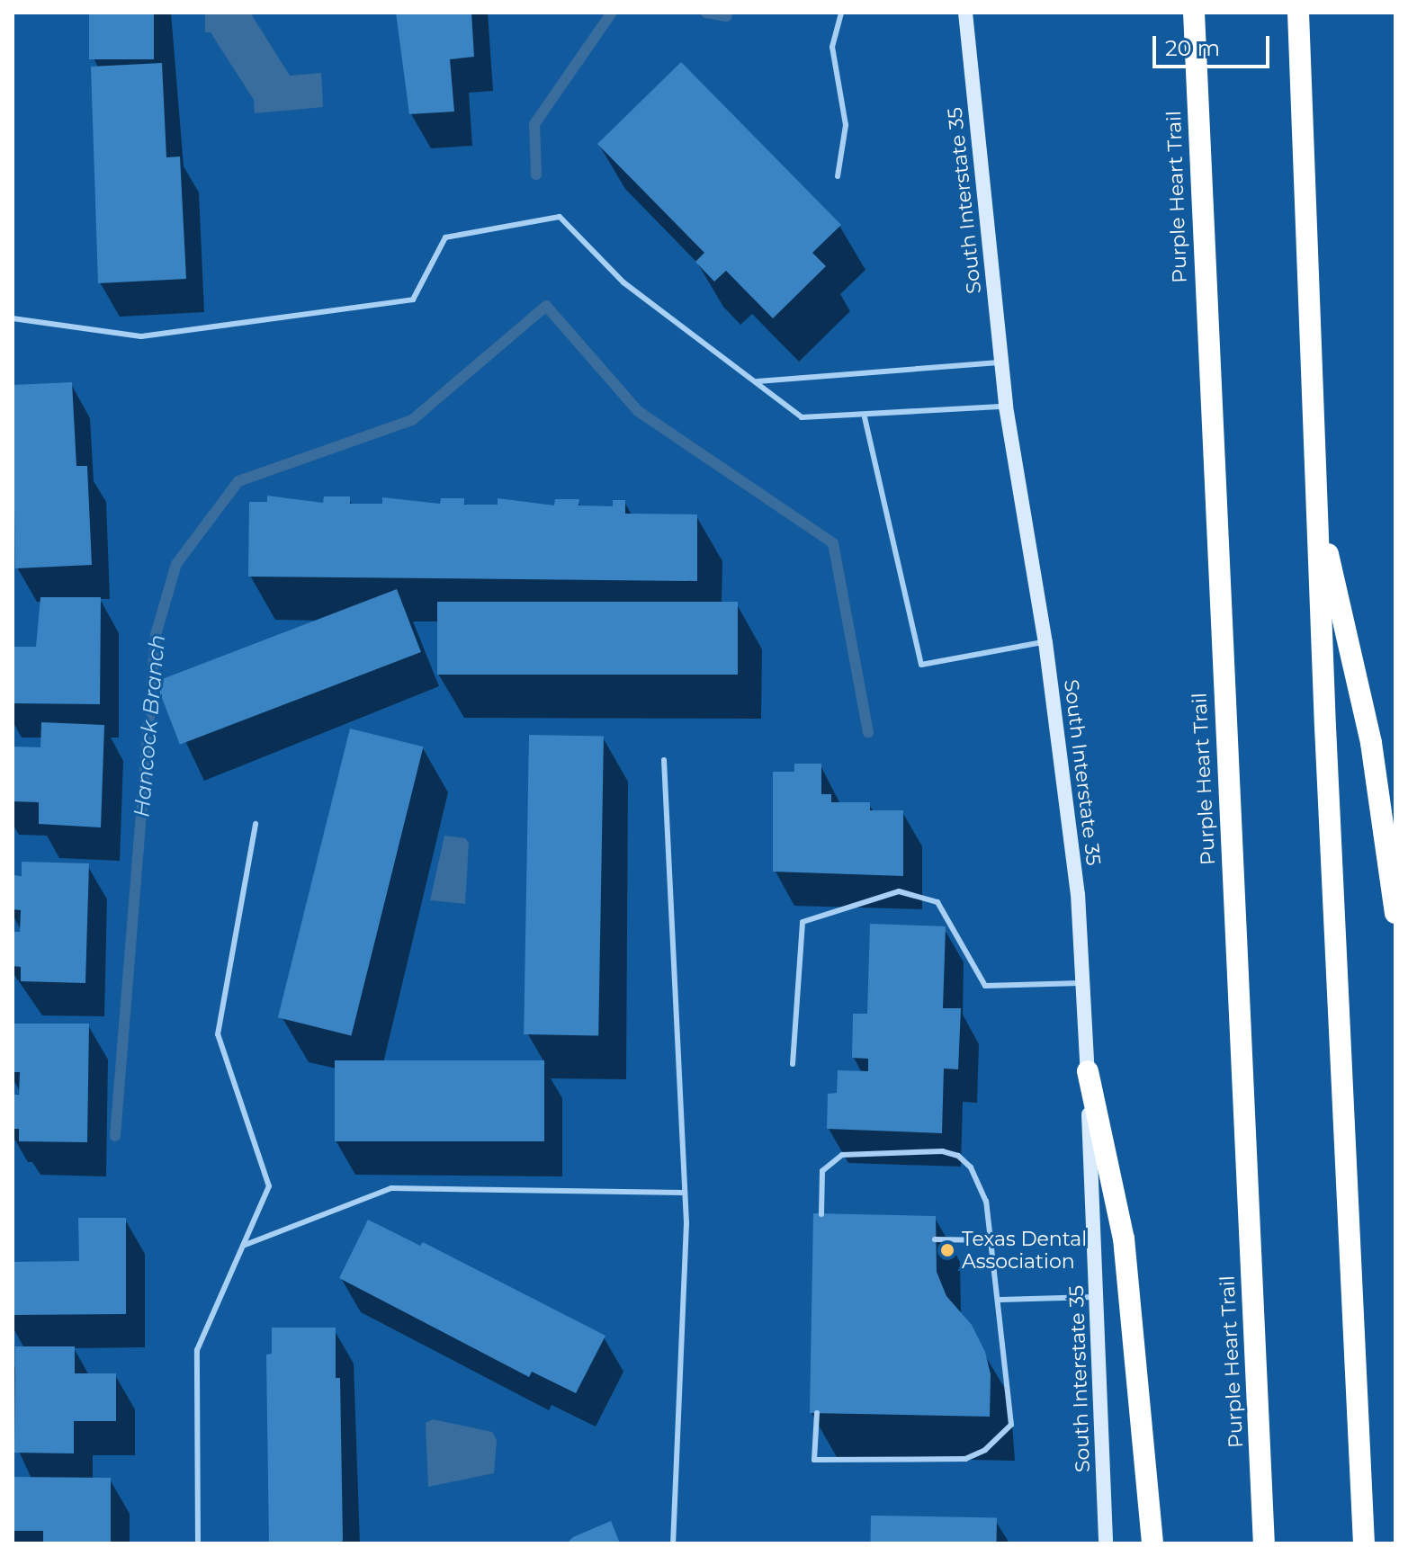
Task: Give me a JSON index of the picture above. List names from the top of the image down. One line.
{"streets":{"highway":["Purple Heart Trail"],"main road":["South Interstate 35"]},"water":["Hancock Branch"],"places":["Texas Dental Association"],"scale_bar":"20 m"}
